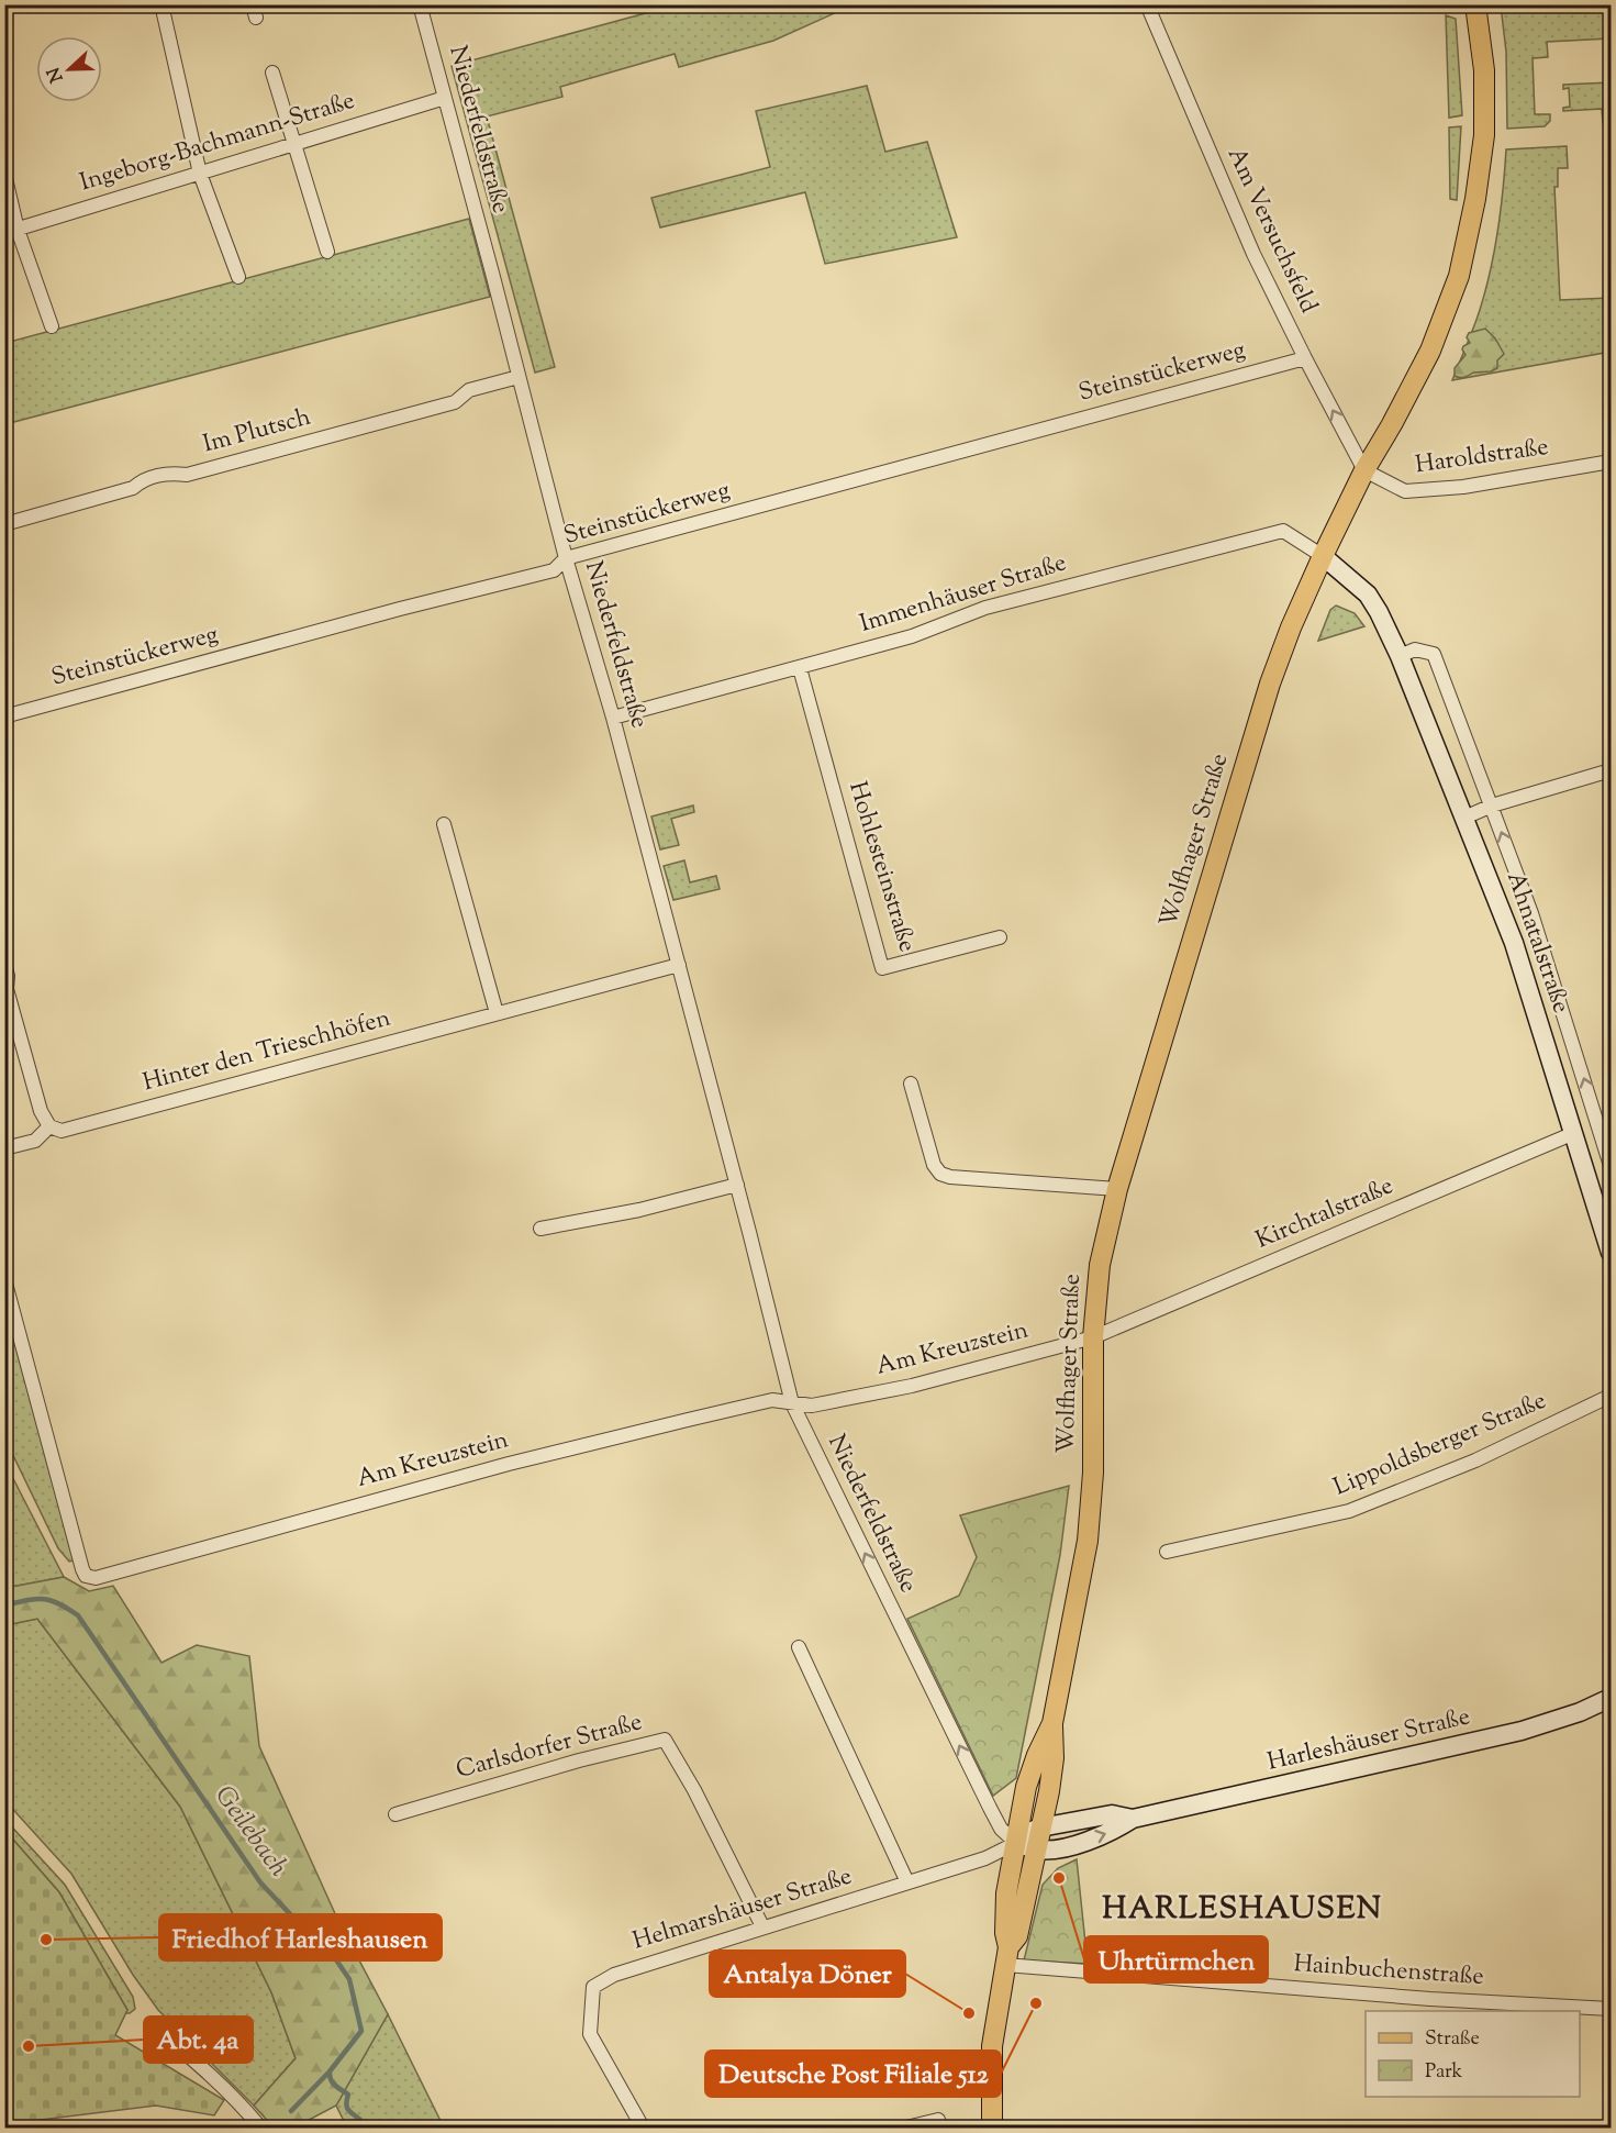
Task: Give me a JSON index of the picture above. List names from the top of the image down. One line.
{"streets":{"main road":["Wolfhager Straße","Ahnatalstraße","Harleshäuser Straße"],"street":["Niederfeldstraße","Ingeborg-Bachmann-Straße","Am Versuchsfeld","Steinstückerweg","Im Plutsch","Haroldstraße","Immenhäuser Straße","Hohlesteinstraße","Hinter den Trieschhöfen","Kirchtalstraße","Am Kreuzstein","Lippoldsberger Straße","Carlsdorfer Straße","Helmarshäuser Straße","Hainbuchenstraße"]},"crossings":[["Niederfeldstraße","Ingeborg-Bachmann-Straße"],["Niederfeldstraße","Steinstückerweg"],["Niederfeldstraße","Im Plutsch"],["Niederfeldstraße","Immenhäuser Straße"],["Niederfeldstraße","Wolfhager Straße"],["Niederfeldstraße","Hinter den Trieschhöfen"],["Niederfeldstraße","Am Kreuzstein"],["Niederfeldstraße","Harleshäuser Straße"],["Niederfeldstraße","Helmarshäuser Straße"],["Am Versuchsfeld","Steinstückerweg"],["Am Versuchsfeld","Haroldstraße"],["Am Versuchsfeld","Wolfhager Straße"],["Haroldstraße","Wolfhager Straße"],["Immenhäuser Straße","Wolfhager Straße"],["Immenhäuser Straße","Hohlesteinstraße"],["Immenhäuser Straße","Ahnatalstraße"],["Wolfhager Straße","Ahnatalstraße"],["Wolfhager Straße","Kirchtalstraße"],["Wolfhager Straße","Am Kreuzstein"],["Wolfhager Straße","Harleshäuser Straße"],["Wolfhager Straße","Helmarshäuser Straße"],["Wolfhager Straße","Hainbuchenstraße"],["Ahnatalstraße","Kirchtalstraße"],["Kirchtalstraße","Am Kreuzstein"],["Harleshäuser Straße","Helmarshäuser Straße"],["Carlsdorfer Straße","Helmarshäuser Straße"]],"districts":["HARLESHAUSEN"],"water":["Geilebach"],"places":["Uhrtürmchen","Friedhof Harleshausen","Deutsche Post Filiale 512","Antalya Döner","Abt. 4a"],"legend":["Straße","Park"],"north":"left"}
